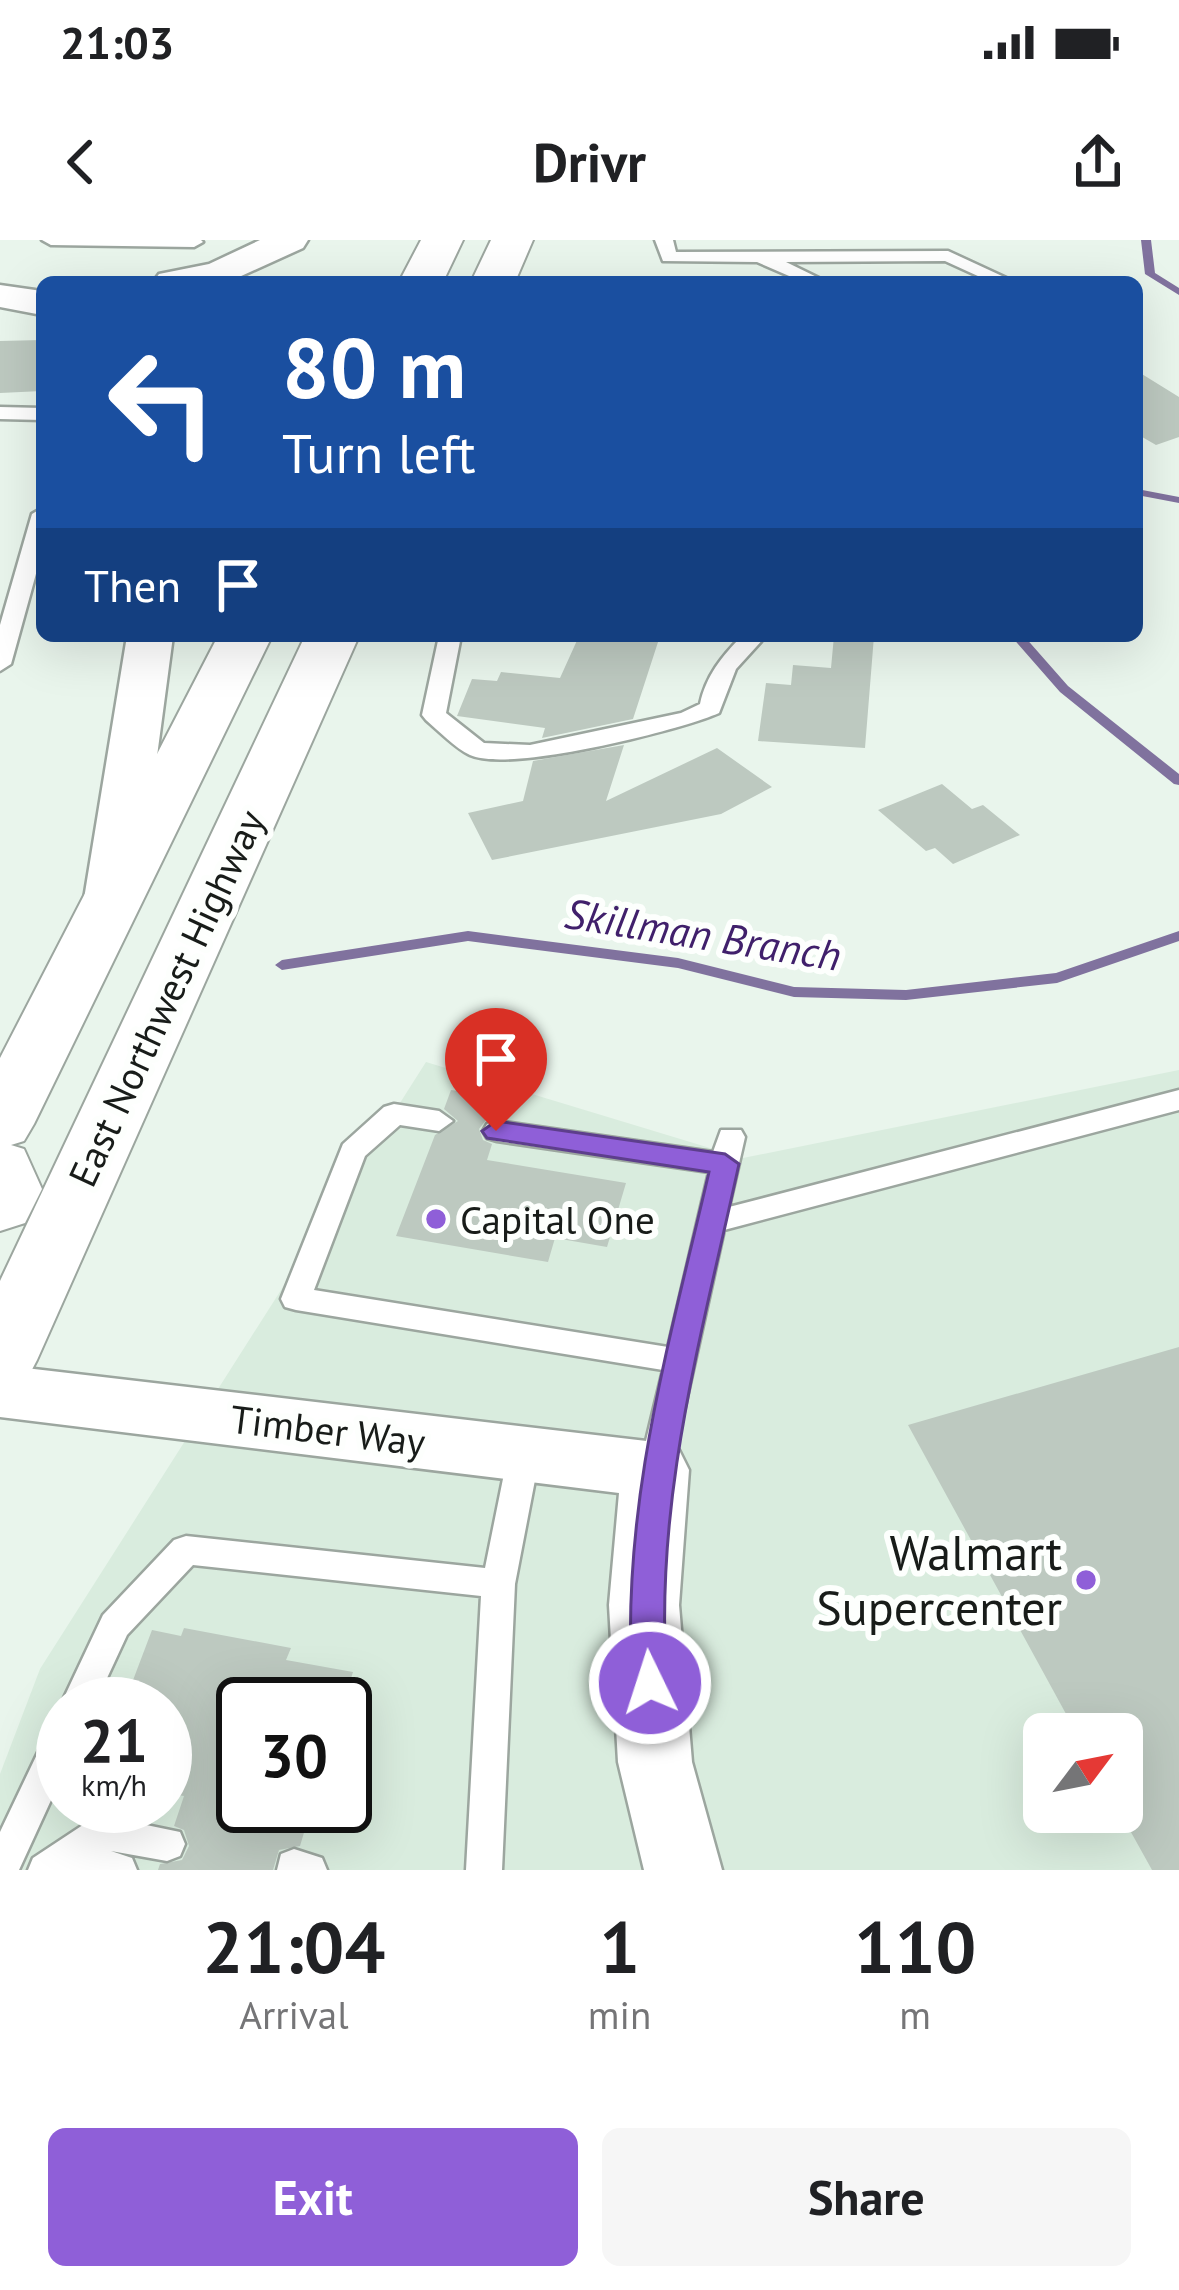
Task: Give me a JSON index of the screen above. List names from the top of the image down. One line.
{"streets":{"main road":["East Northwest Highway"],"street":["Timber Way"]},"water":["Skillman Branch"],"places":["Capital One","Walmart Supercenter"],"north":"top right","page":{"status":"21:03","header":"Drivr","turn":["80 m","Turn left"],"then":"Then","speed":"21 km/h","limit":"30","eta":["21:04","Arrival","1","min","110","m"],"buttons":["Exit","Share"]}}
